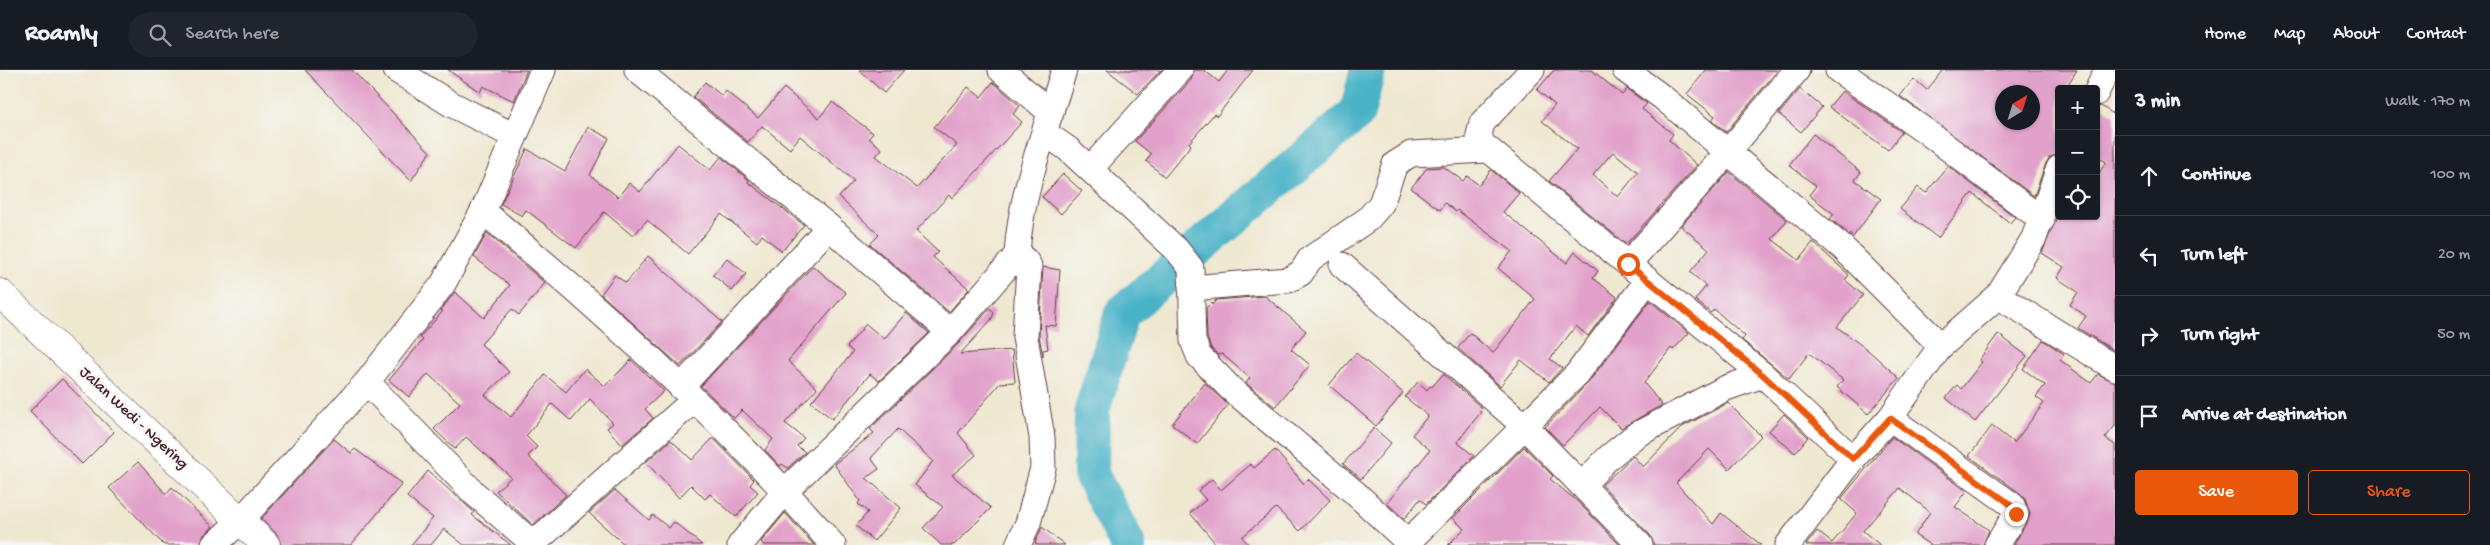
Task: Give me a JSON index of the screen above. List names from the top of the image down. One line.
{"streets":{"main road":["Jalan Wedi - Ngering"]},"north":"top right","page":{"header":"Roamly","search":"Search here","nav":["Home","Map","About","Contact"],"heading":["3 min","Walk · 170 m"],"map_buttons":["+","−"],"list":[["Continue","100 m"],["Turn left","20 m"],["Turn right","50 m"],"Arrive at destination"],"buttons":["Save","Share"]}}
